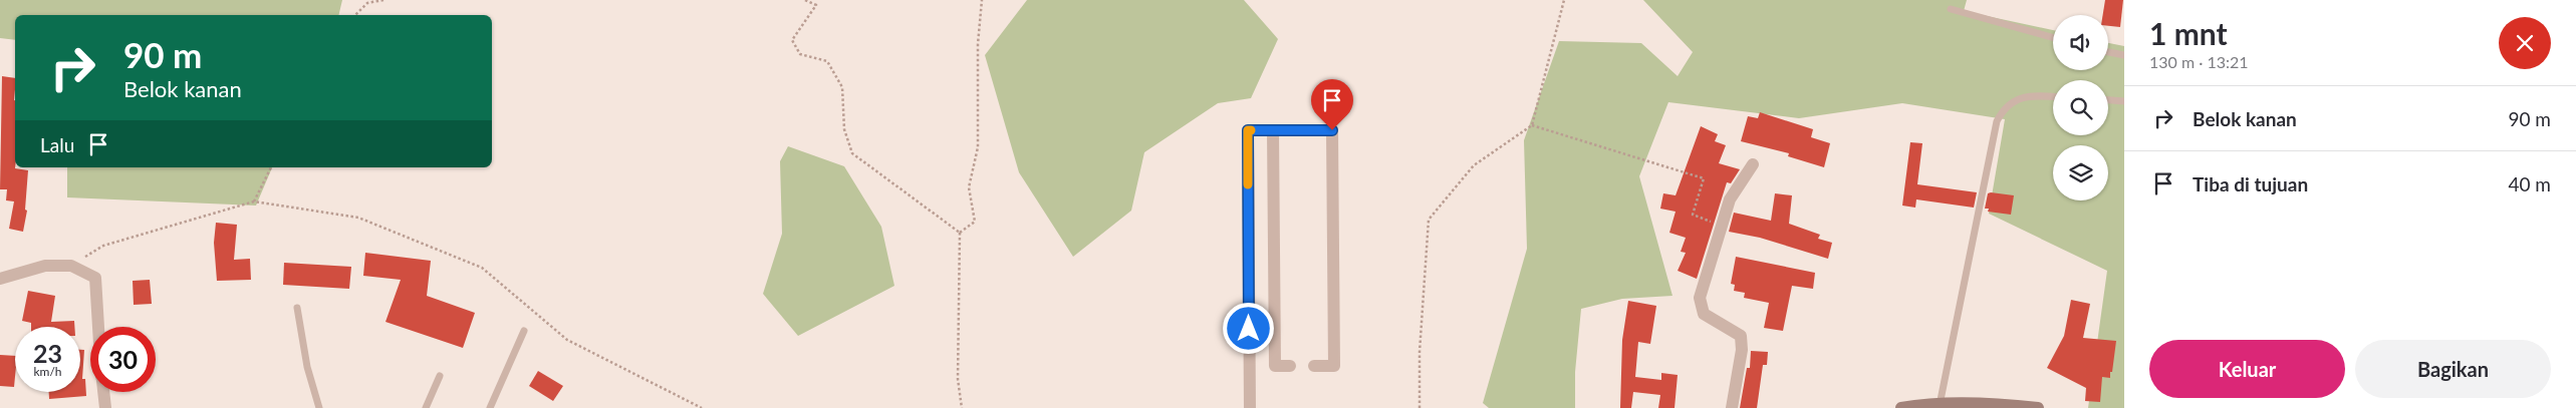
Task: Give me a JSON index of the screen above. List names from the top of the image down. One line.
{"page":{"heading":["1 mnt","130 m · 13:21"],"turn":["90 m","Belok kanan"],"list":[{"name":"Belok kanan","value":"90 m"},{"name":"Tiba di tujuan","value":"40 m"}],"then":"Lalu","speed":"23 km/h","limit":"30","buttons":["Keluar","Bagikan"]}}
